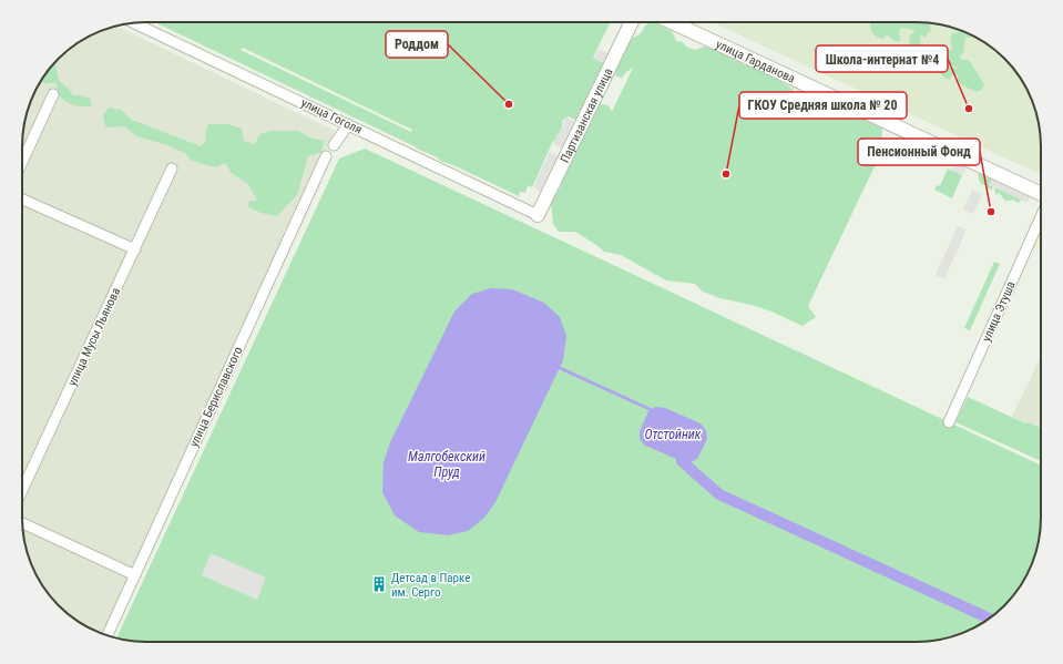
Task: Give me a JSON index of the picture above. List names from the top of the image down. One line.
{"streets":{"street":["улица Гарданова","Партизанская улица","улица Гоголя","улица Этуша","улица Мусы Льянова","улица Бериславского"]},"crossings":[["Партизанская улица","улица Гоголя"]],"water":["Отстойник","Малгобекский Пруд"],"places":{"other":["Роддом","Школа-интернат №4","ГКОУ Средняя школа № 20","Пенсионный Фонд"],"building":["Детсад в Парке им. Серго"]}}
